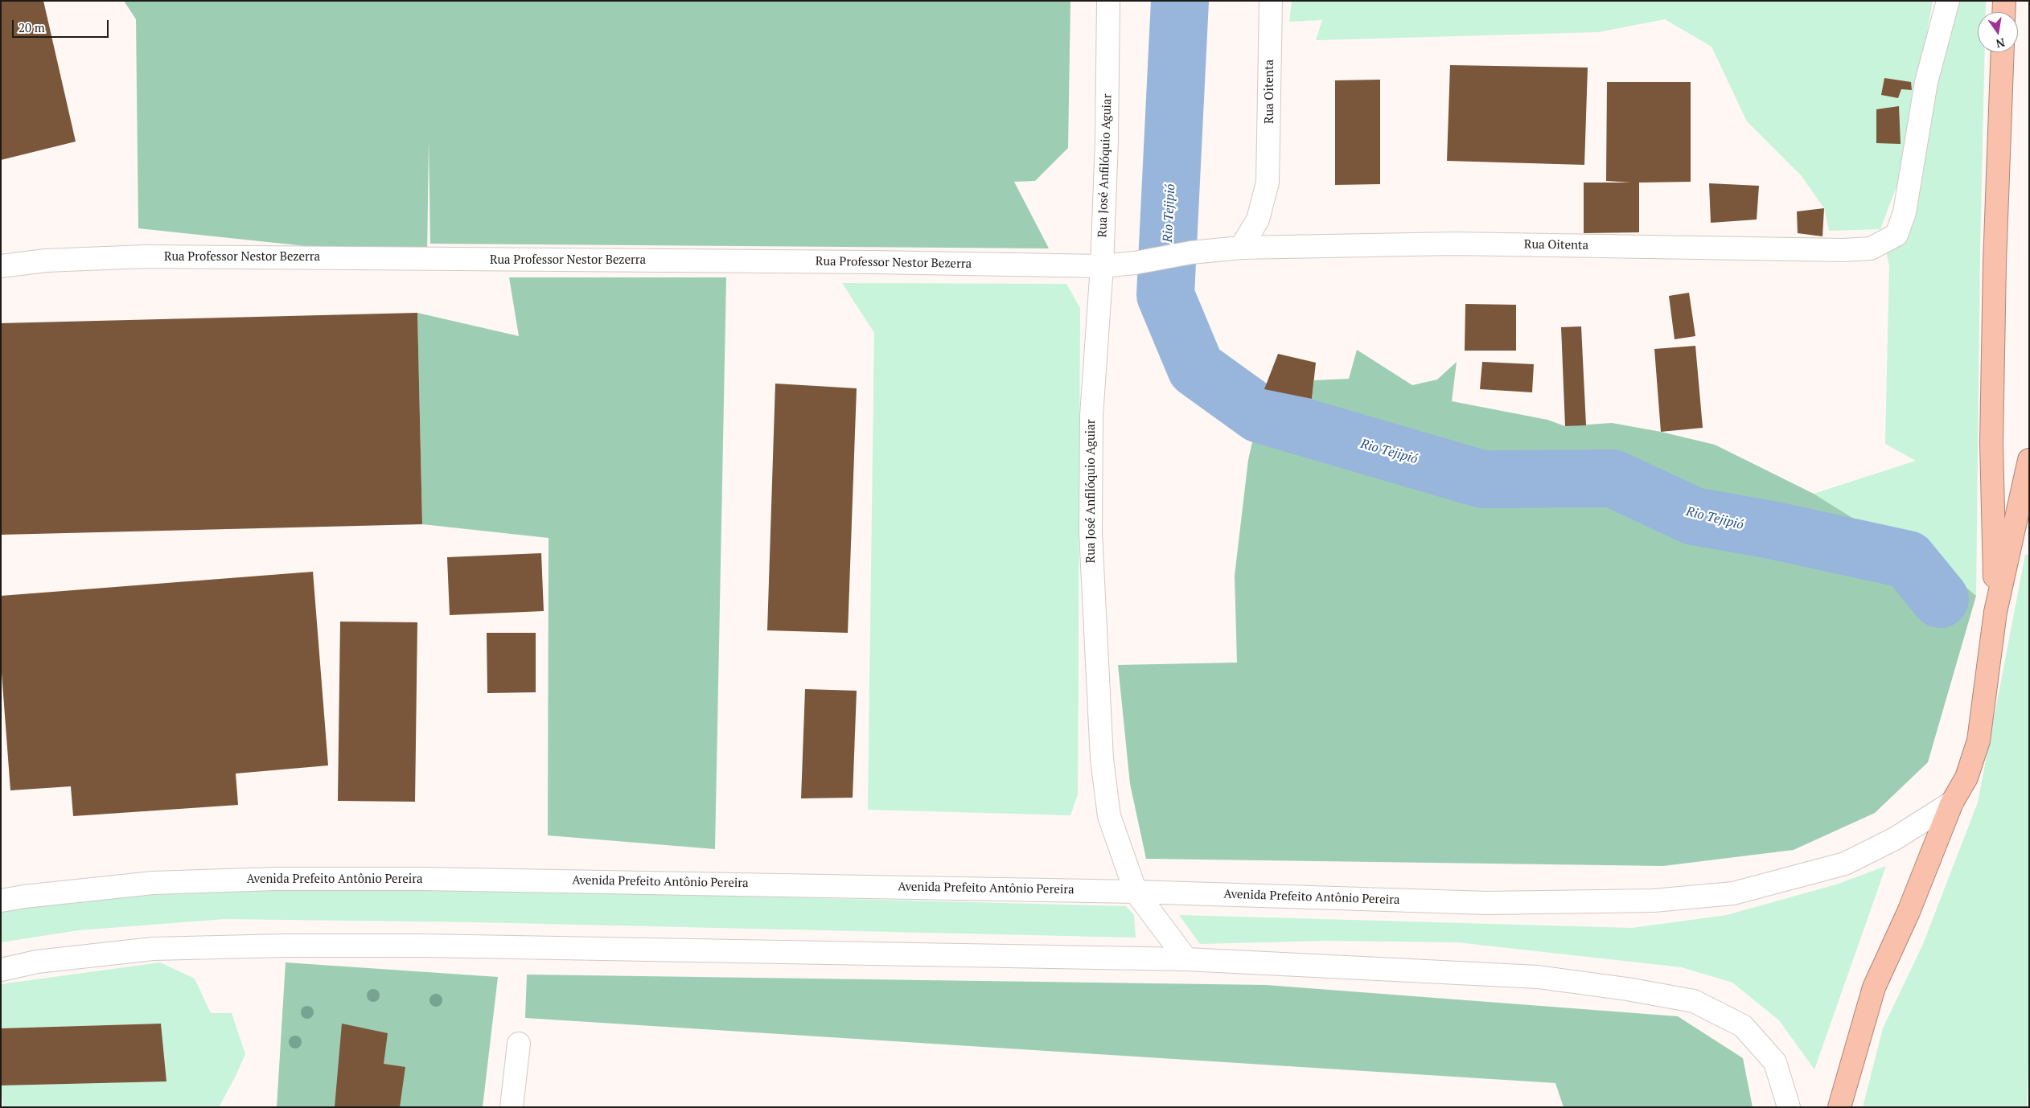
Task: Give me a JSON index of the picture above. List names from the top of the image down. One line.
{"streets":{"street":["Rua Oitenta","Rua José Anfilóquio Aguiar","Rua Professor Nestor Bezerra","Avenida Prefeito Antônio Pereira"]},"crossings":[["Rua Oitenta","Rua Professor Nestor Bezerra"],["Rua José Anfilóquio Aguiar","Rua Professor Nestor Bezerra"],["Rua José Anfilóquio Aguiar","Avenida Prefeito Antônio Pereira"]],"water":["Rio Tejipió"],"scale_bar":"20 m","north":"bottom"}
